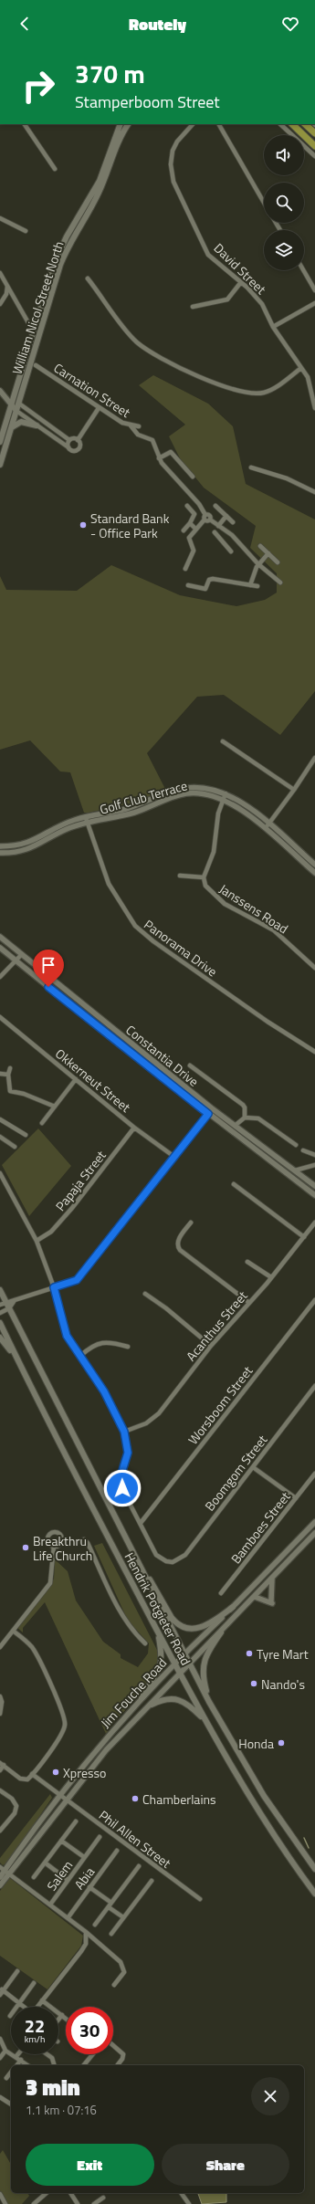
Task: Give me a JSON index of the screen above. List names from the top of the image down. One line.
{"streets":{"main road":["William Nicol Street North","Hendrik Potgieter Road"],"street":["David Street","Carnation Street","Golf Club Terrace","Janssens Road","Panorama Drive","Constantia Drive","Okkerneut Street","Papaja Street","Acanthus Street","Worsboom Street","Boomgom Street","Bamboes Street","Jim Fouche Road","Phil Allen Street","Salem","Abia"]},"crossings":[["Golf Club Terrace","Panorama Drive"],["Okkerneut Street","Papaja Street"],["Worsboom Street","Boomgom Street"],["Hendrik Potgieter Road","Jim Fouche Road"],["Jim Fouche Road","Phil Allen Street"]],"places":["Standard Bank - Office Park","Breakthru Life Church","Tyre Mart","Nando's","Honda","Xpresso","Chamberlains"],"page":{"header":"Routely","turn":["370 m","Stamperboom Street"],"speed":"22 km/h","limit":"30","heading":["3 min","1.1 km · 07:16"],"buttons":["Exit","Share"]}}
